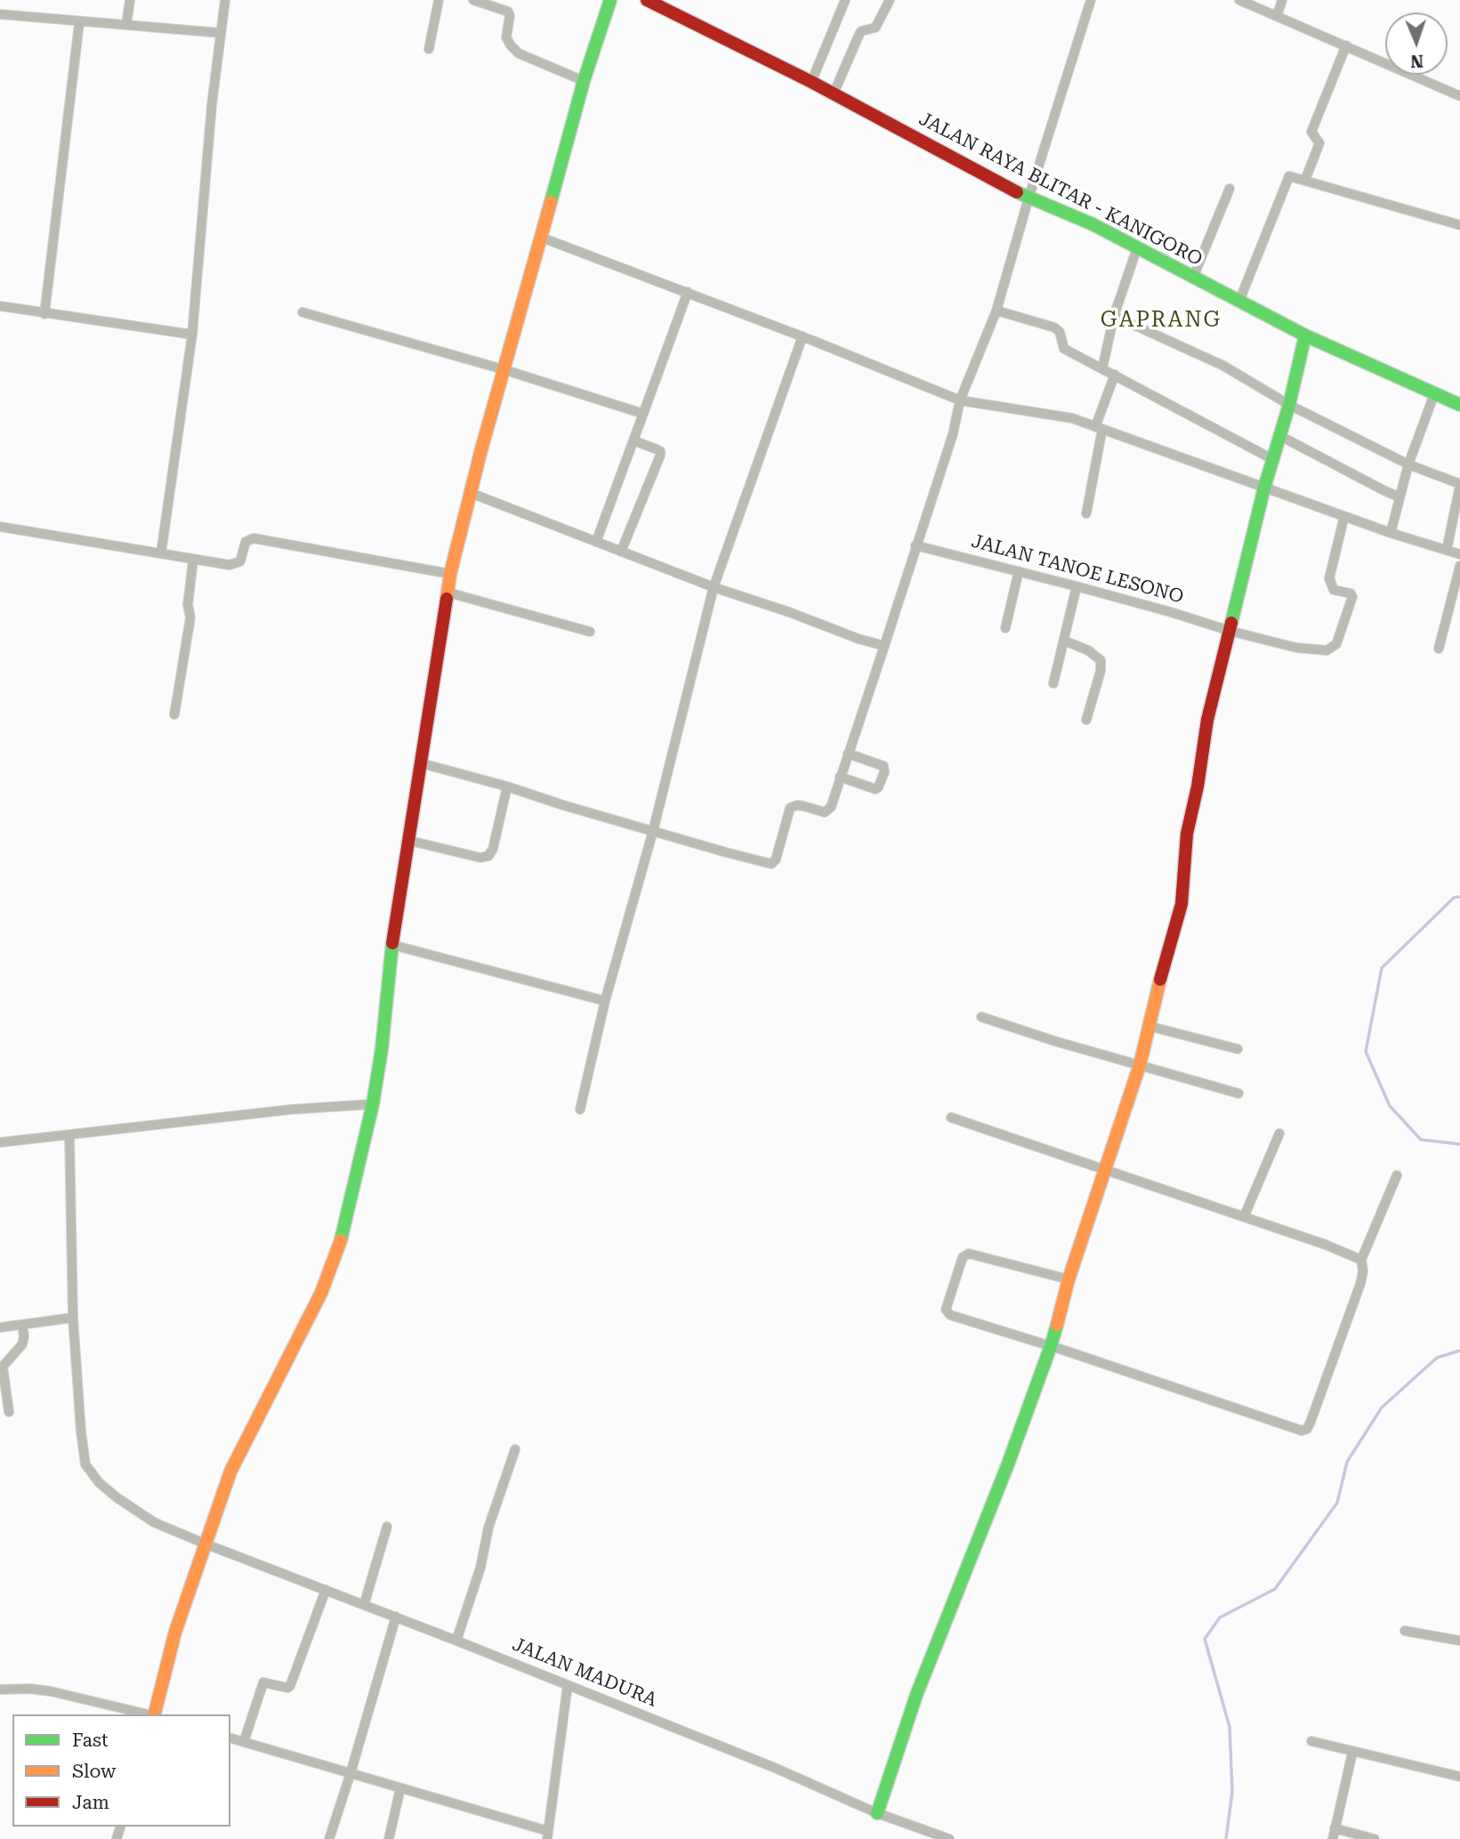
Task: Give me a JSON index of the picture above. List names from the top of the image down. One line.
{"streets":{"street":["JALAN RAYA BLITAR - KANIGORO","JALAN TANOE LESONO","JALAN MADURA"]},"districts":["GAPRANG"],"legend":["Fast","Slow","Jam"],"north":"bottom"}
